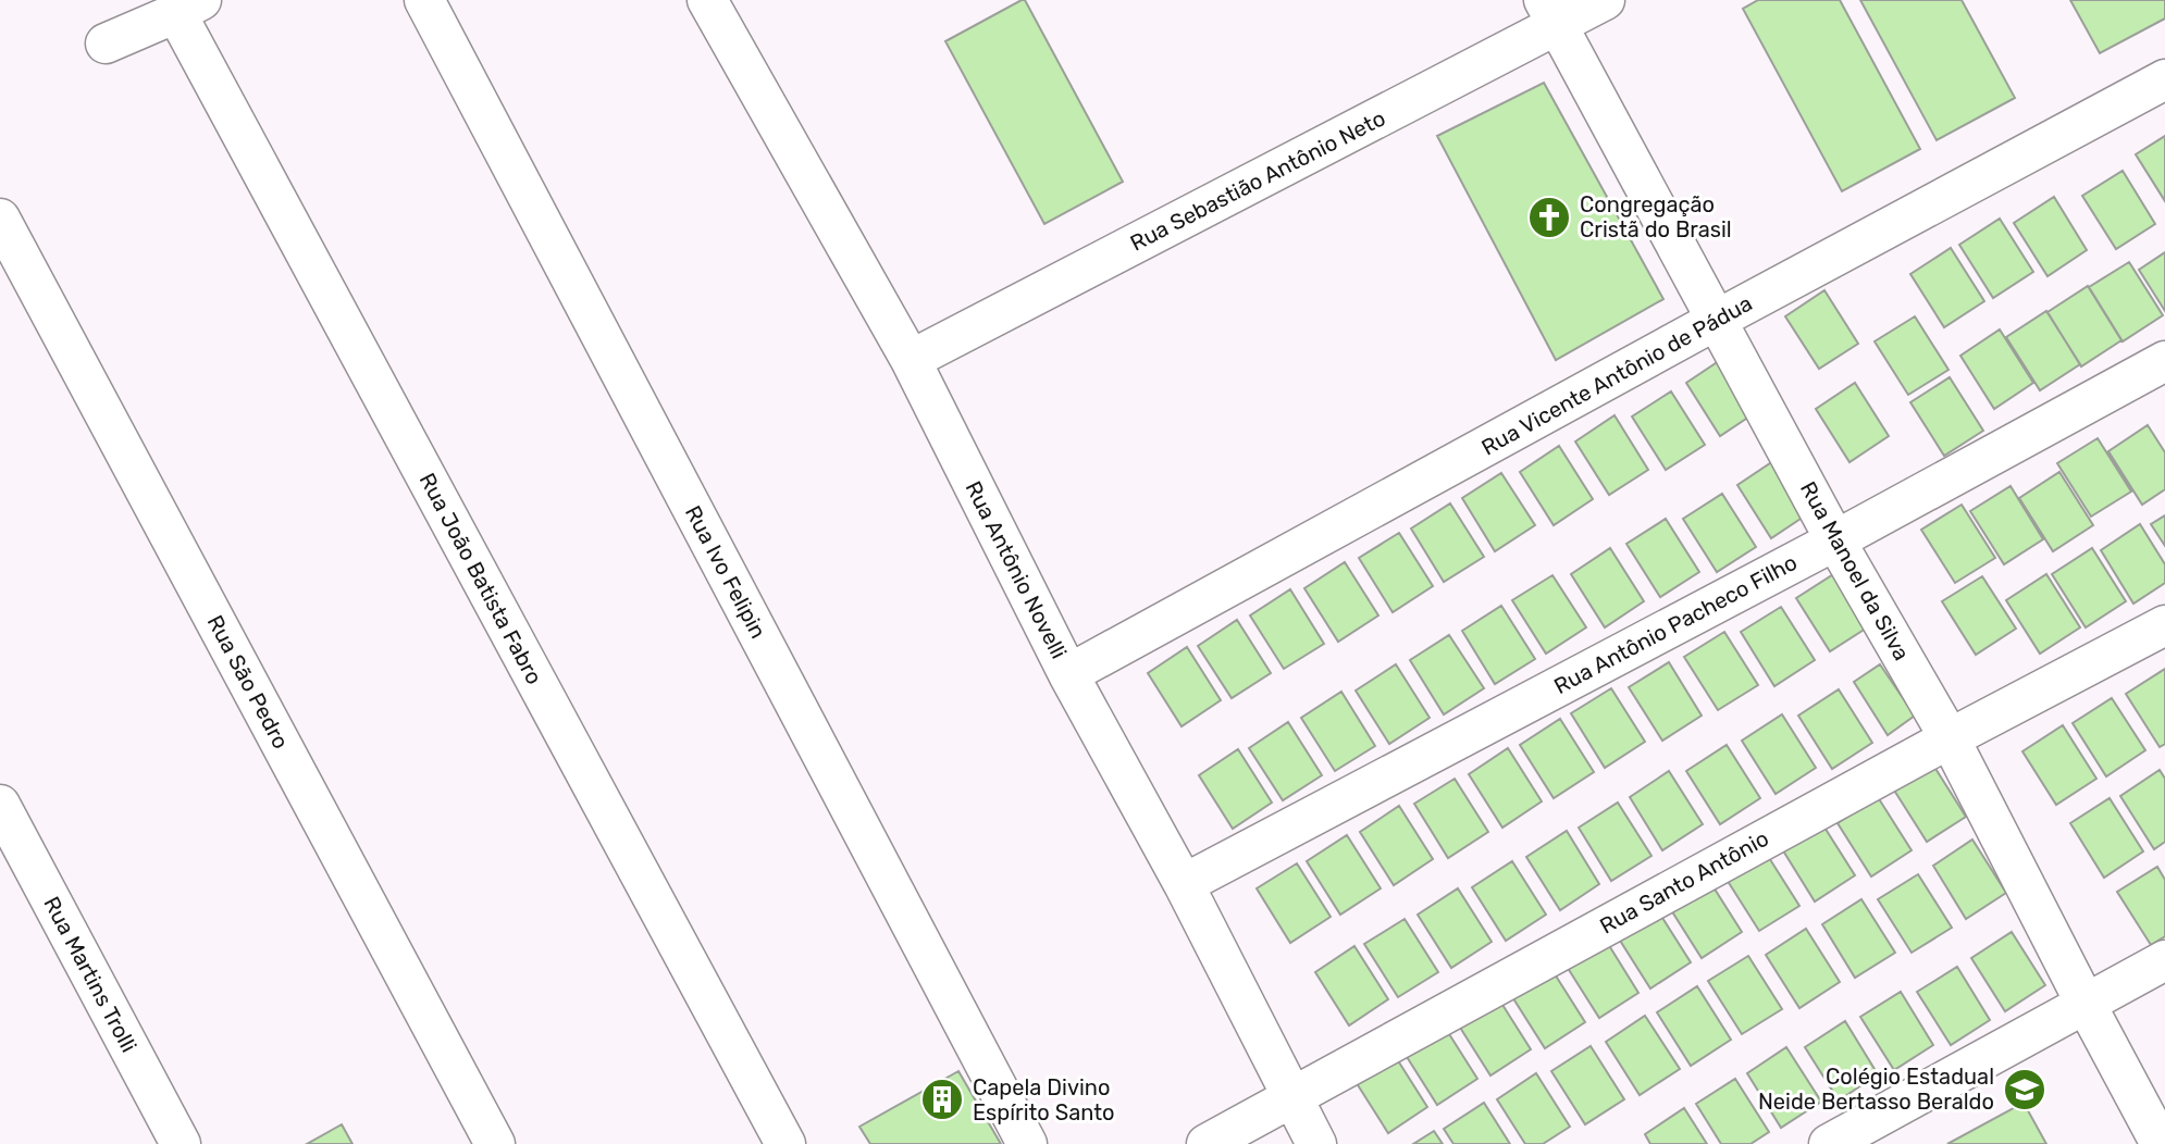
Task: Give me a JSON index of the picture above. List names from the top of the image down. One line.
{"streets":{"street":["Rua Sebastião Antônio Neto","Rua Vicente Antônio de Pádua","Rua Antônio Novelli","Rua Manoel da Silva","Rua Ivo Felipin","Rua João Batista Fabro","Rua Antônio Pacheco Filho","Rua São Pedro","Rua Santo Antônio","Rua Martins Trolli"]},"crossings":[["Rua Sebastião Antônio Neto","Rua Antônio Novelli"],["Rua Sebastião Antônio Neto","Rua Manoel da Silva"],["Rua Vicente Antônio de Pádua","Rua Antônio Novelli"],["Rua Vicente Antônio de Pádua","Rua Manoel da Silva"],["Rua Antônio Novelli","Rua Antônio Pacheco Filho"],["Rua Antônio Novelli","Rua Santo Antônio"],["Rua Manoel da Silva","Rua Antônio Pacheco Filho"],["Rua Manoel da Silva","Rua Santo Antônio"]],"places":{"church":["Congregação Cristã do Brasil"],"school or university":["Colégio Estadual Neide Bertasso Beraldo"],"building":["Capela Divino Espírito Santo"]}}
